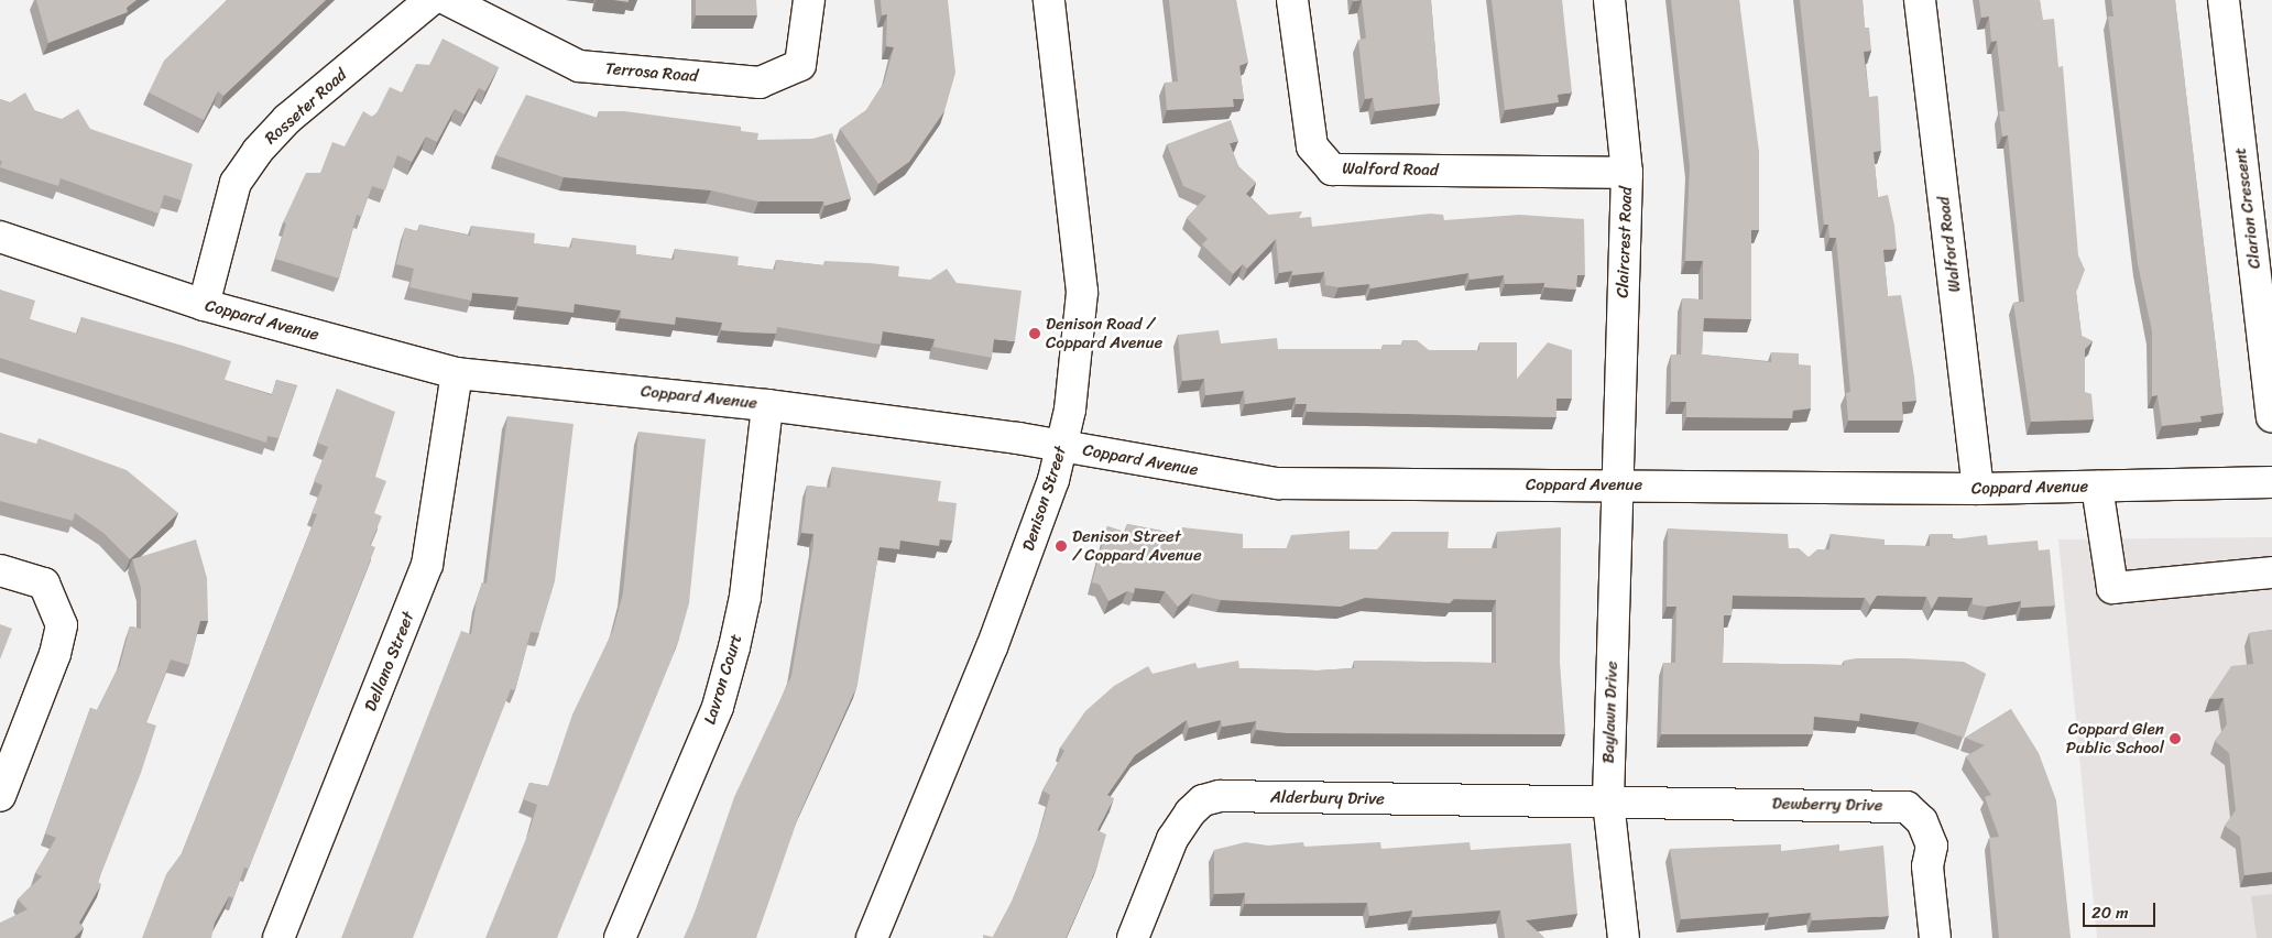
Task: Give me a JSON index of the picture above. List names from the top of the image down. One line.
{"streets":{"street":["Terrosa Road","Rosseter Road","Walford Road","Clarion Crescent","Claircrest Road","Coppard Avenue","Denison Street","Dellano Street","Lavron Court","Baylawn Drive","Alderbury Drive","Dewberry Drive"]},"crossings":[["Rosseter Road","Coppard Avenue"],["Walford Road","Claircrest Road"],["Walford Road","Coppard Avenue"],["Claircrest Road","Coppard Avenue"],["Claircrest Road","Baylawn Drive"],["Coppard Avenue","Denison Street"],["Coppard Avenue","Dellano Street"],["Coppard Avenue","Lavron Court"],["Coppard Avenue","Baylawn Drive"],["Baylawn Drive","Alderbury Drive"],["Baylawn Drive","Dewberry Drive"],["Alderbury Drive","Dewberry Drive"]],"places":["Denison Road / Coppard Avenue","Denison Street / Coppard Avenue","Coppard Glen Public School"],"scale_bar":"20 m"}
